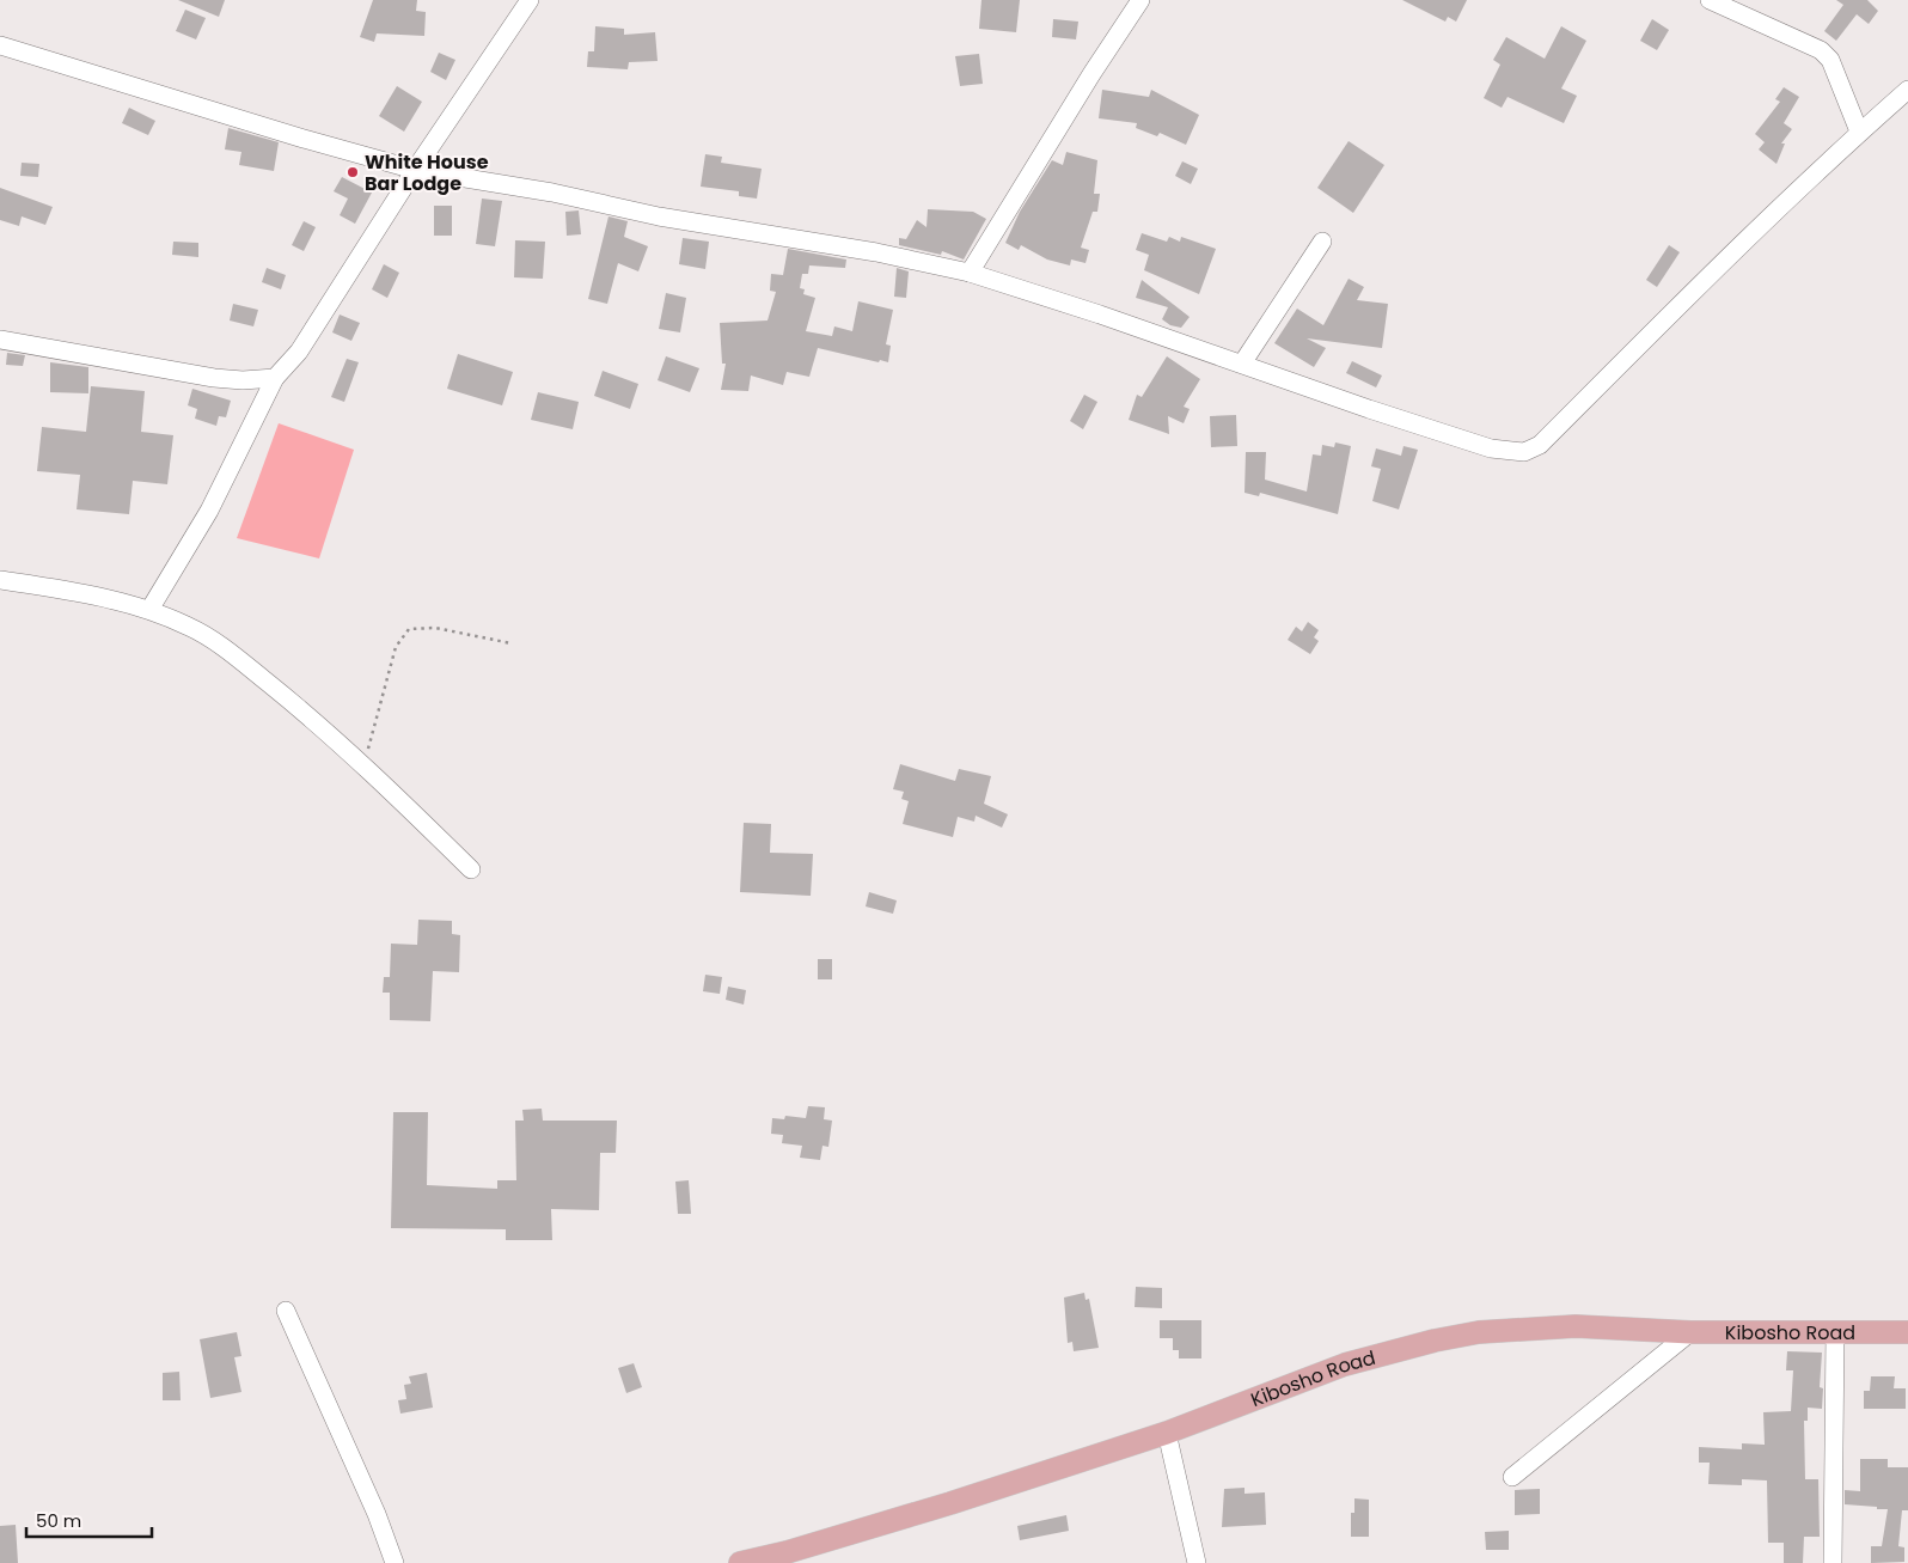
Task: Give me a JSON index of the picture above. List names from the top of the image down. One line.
{"streets":{"main road":["Kibosho Road"]},"places":["White House Bar Lodge"],"scale_bar":"50 m"}
